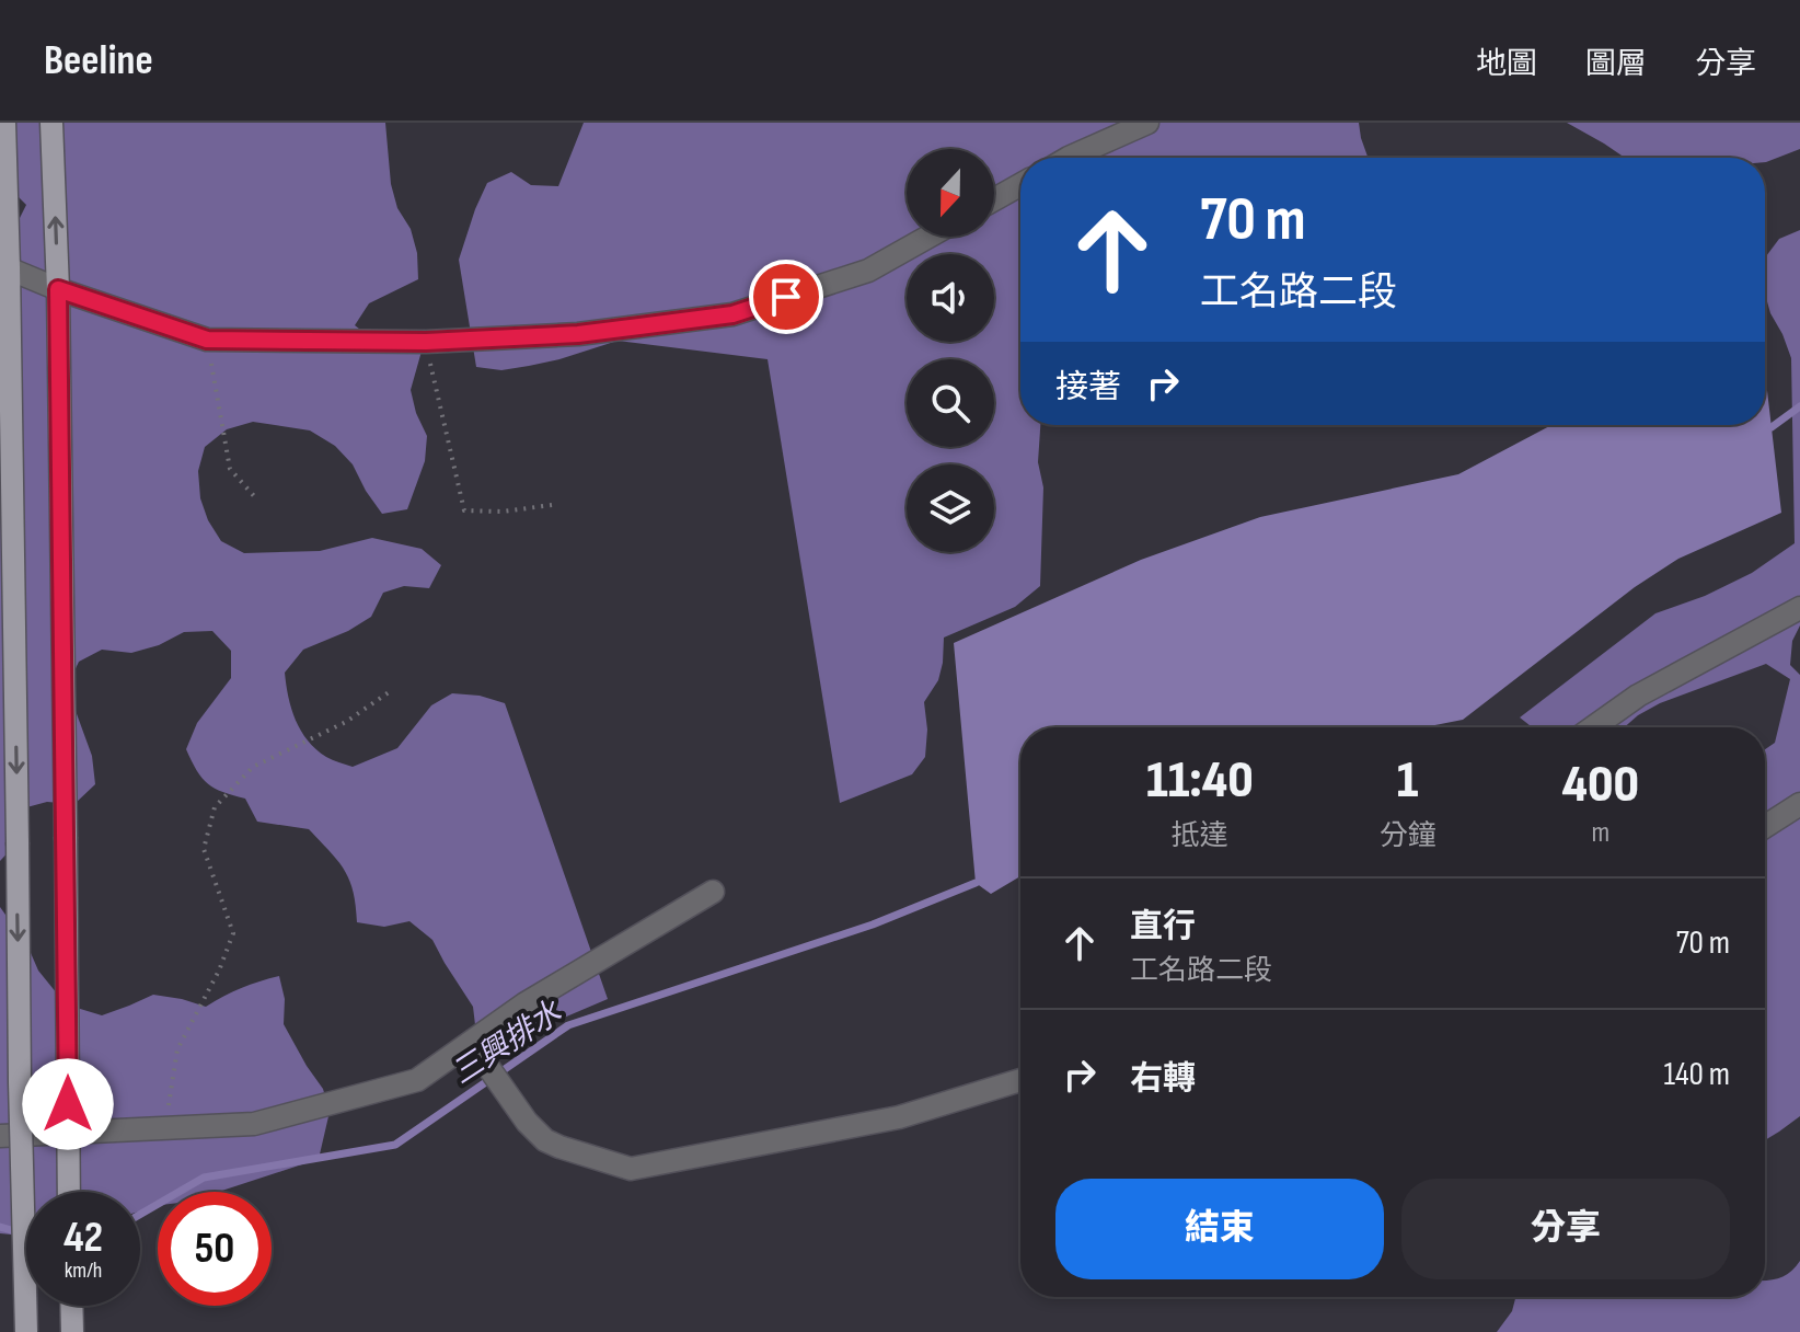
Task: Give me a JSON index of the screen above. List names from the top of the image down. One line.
{"water":["三興排水"],"north":"bottom","page":{"header":"Beeline","nav":["地圖","圖層","分享"],"turn":["70 m","工名路二段"],"then":"接著","eta":["11:40","抵達","1","分鐘","400","m"],"list":[{"name":"直行","note":"工名路二段","value":"70 m"},{"name":"右轉","value":"140 m"}],"buttons":["結束","分享"],"speed":"42 km/h","limit":"50"}}
